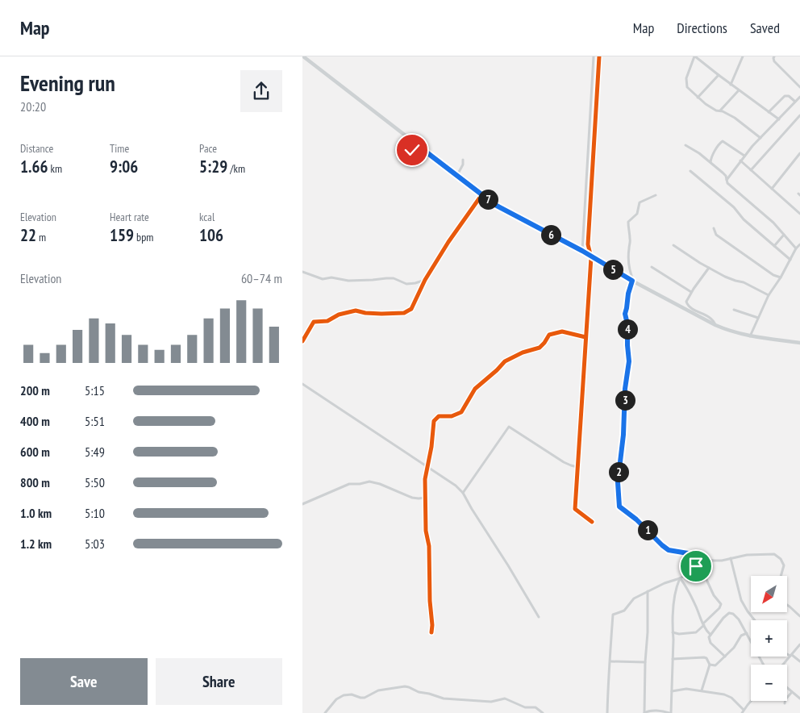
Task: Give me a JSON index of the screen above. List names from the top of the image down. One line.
{"north":"bottom left","page":{"header":"Map","nav":["Map","Directions","Saved"],"heading":["Evening run","20:20"],"stats":[["Distance","1.66 km"],["Time","9:06"],["Pace","5:29 /km"],["Elevation","22 m"],["Heart rate","159 bpm"],["kcal","106"]],"pins":["7","6","5","4","3","2","1"],"chart":["Elevation","60–74 m"],"list":[{"name":"200 m","note":"5:15"},{"name":"400 m","note":"5:51"},{"name":"600 m","note":"5:49"},{"name":"800 m","note":"5:50"},{"name":"1.0 km","note":"5:10"},{"name":"1.2 km","note":"5:03"}],"map_buttons":["+","−"],"buttons":["Save","Share"]}}
